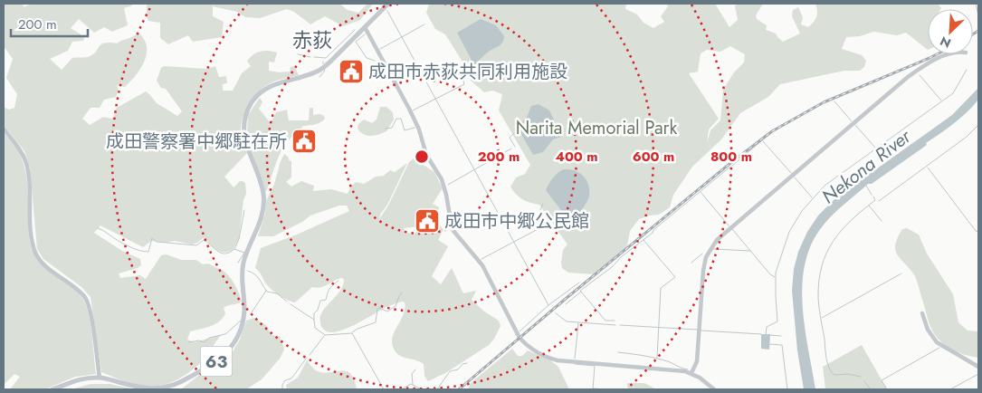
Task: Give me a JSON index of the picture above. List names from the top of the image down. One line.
{"streets":{"main road":["63"]},"districts":["赤荻"],"water":["Nekona River"],"parks":["Narita Memorial Park"],"places":{"public building":["成田市赤荻共同利用施設","成田警察署中郷駐在所","成田市中郷公民館"]},"scale_bar":"200 m","north":"bottom left","rings":["200 m","400 m","600 m","800 m"]}
